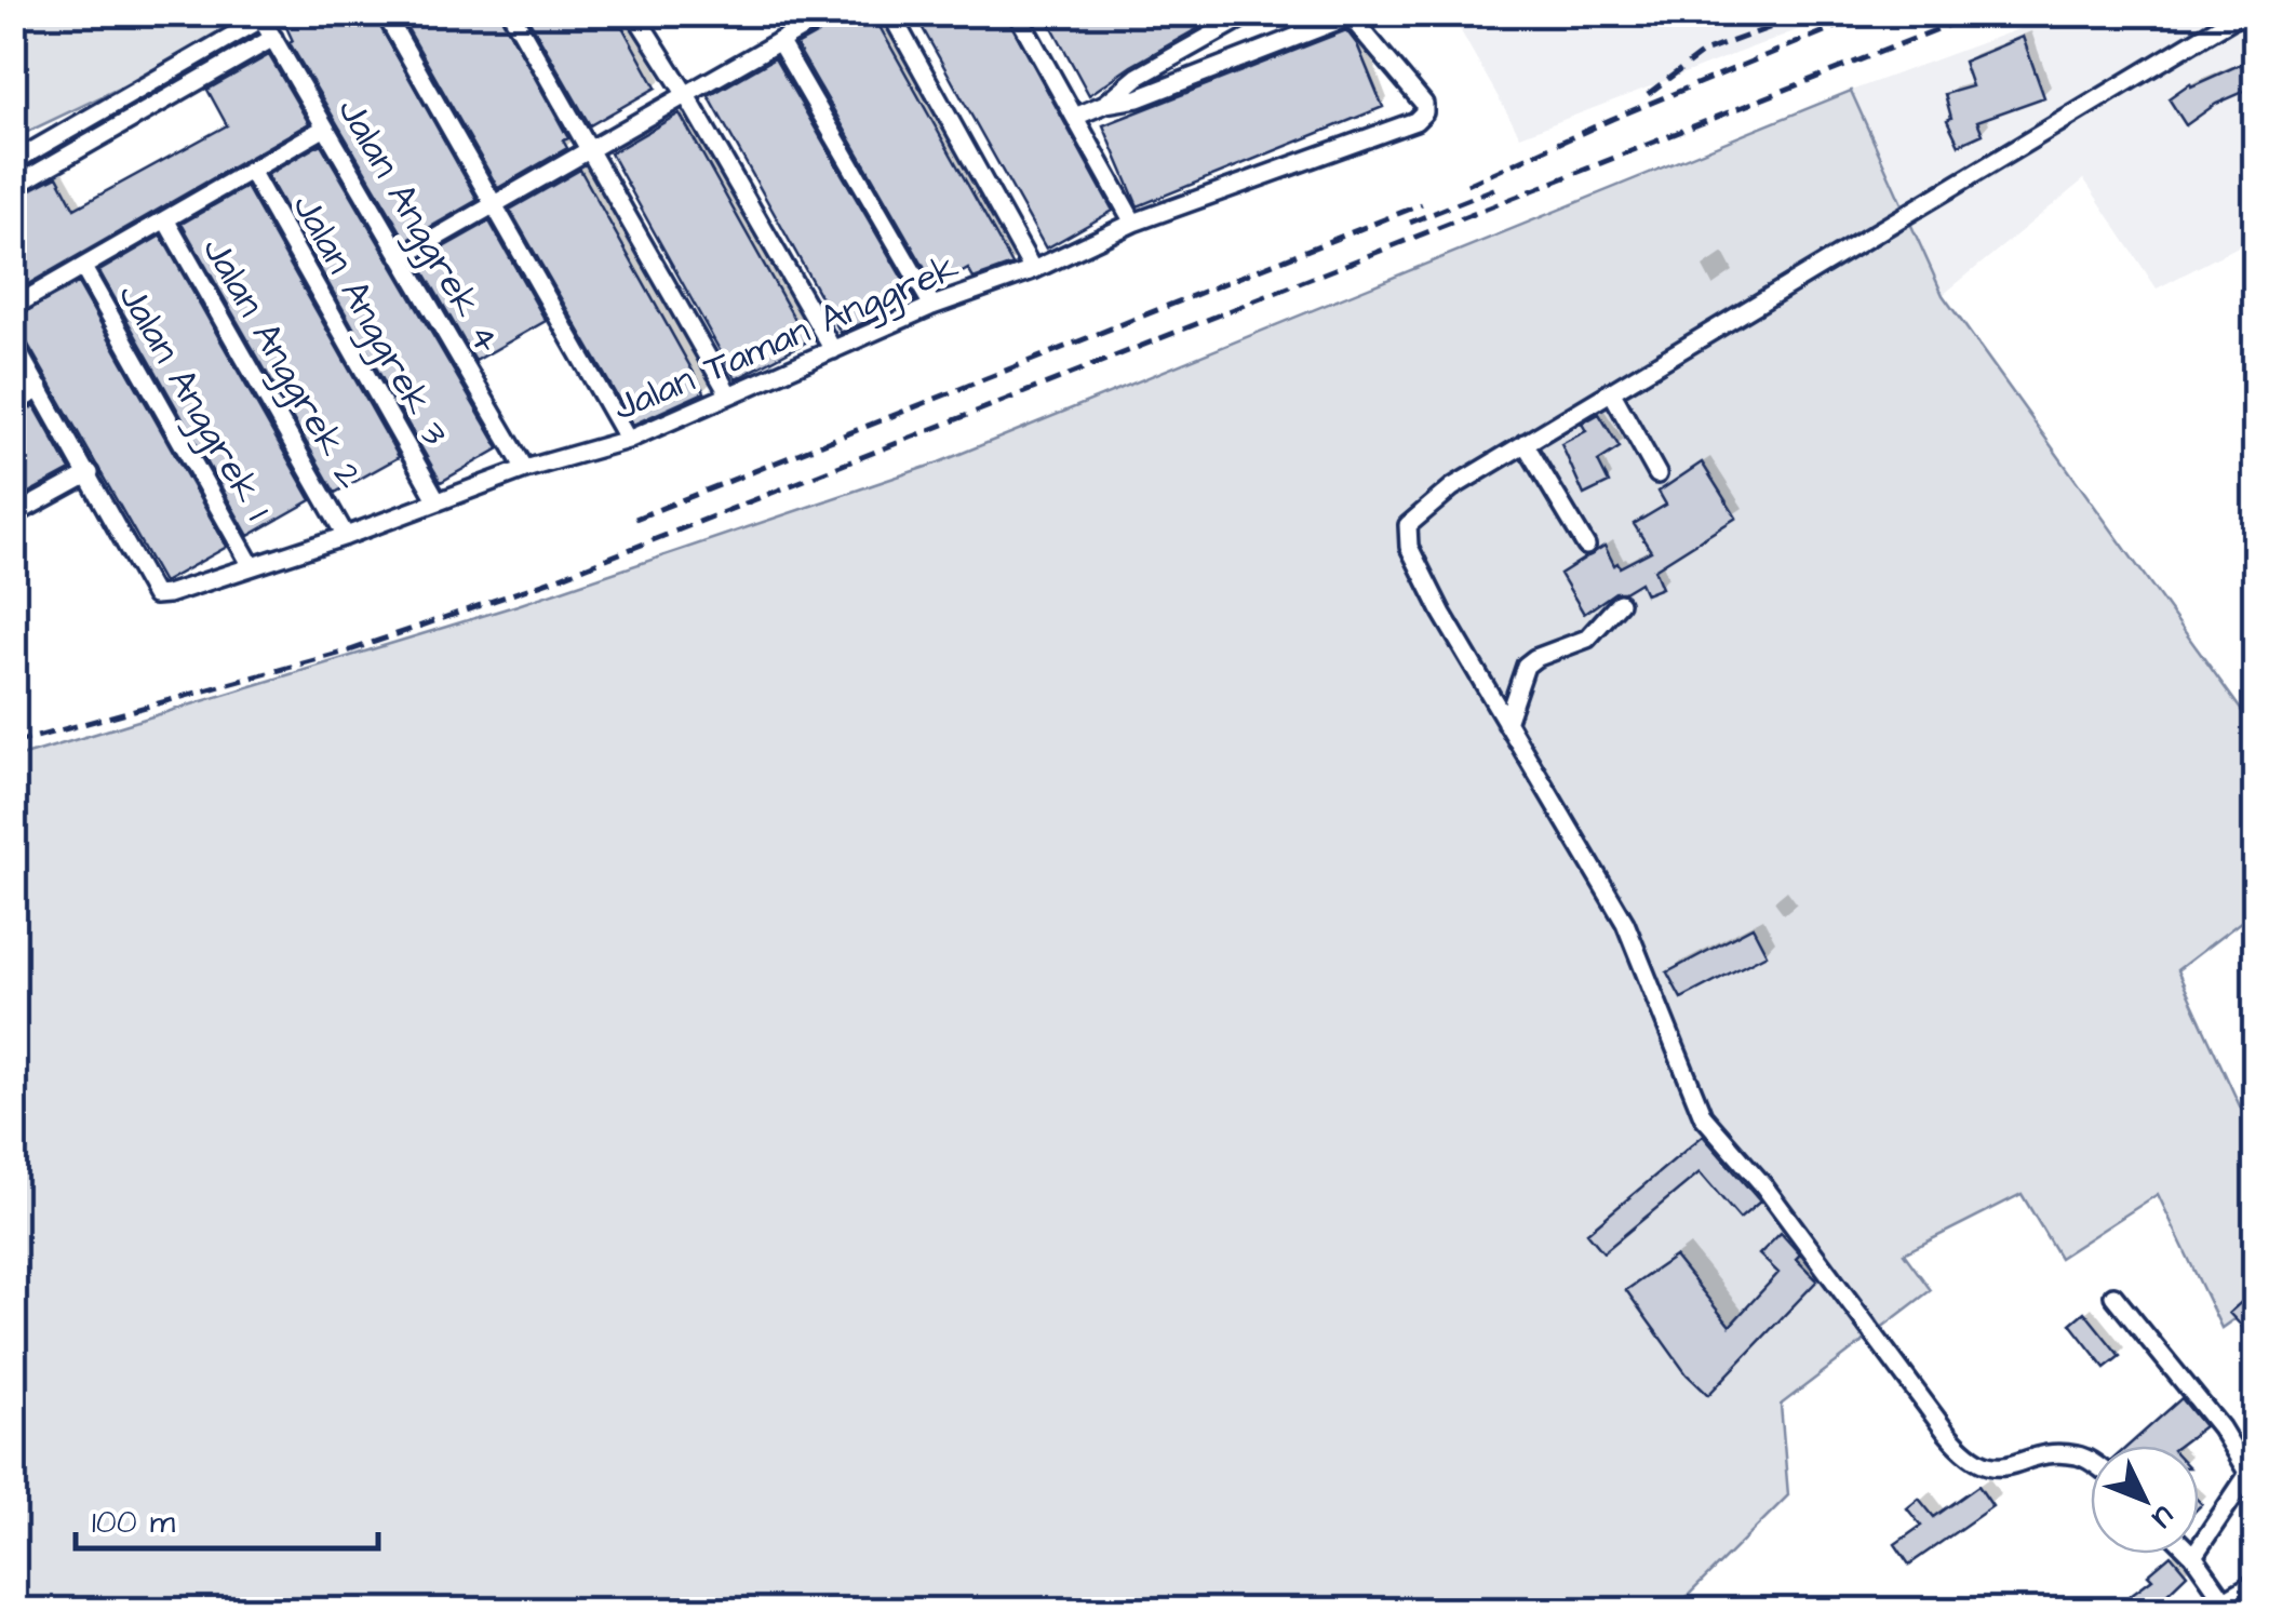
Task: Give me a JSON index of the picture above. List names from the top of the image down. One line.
{"streets":{"street":["Jalan Anggrek 4","Jalan Anggrek 3","Jalan Taman Anggrek","Jalan Anggrek 2","Jalan Anggrek 1"]},"crossings":[["Jalan Anggrek 4","Jalan Taman Anggrek"],["Jalan Anggrek 3","Jalan Taman Anggrek"],["Jalan Taman Anggrek","Jalan Anggrek 2"],["Jalan Taman Anggrek","Jalan Anggrek 1"]],"scale_bar":"100 m","north":"bottom right"}
